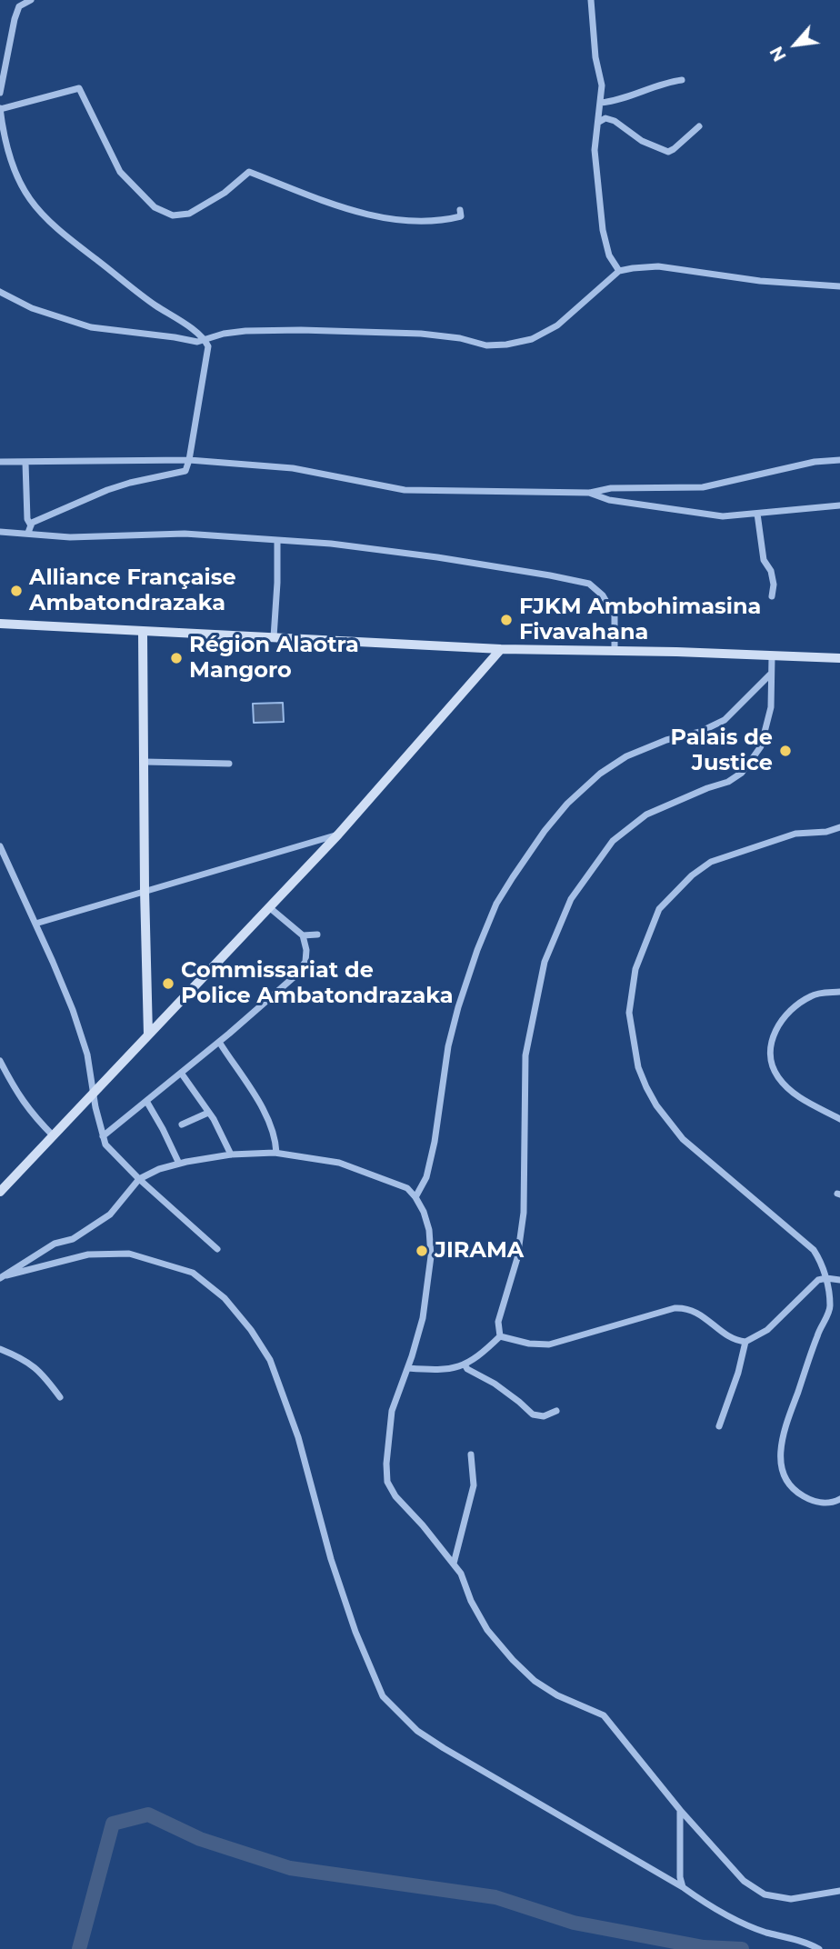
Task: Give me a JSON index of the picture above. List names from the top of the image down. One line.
{"places":["Alliance Française Ambatondrazaka","FJKM Ambohimasina Fivavahana","Région Alaotra Mangoro","Palais de Justice","Commissariat de Police Ambatondrazaka","JIRAMA"],"north":"bottom left"}
